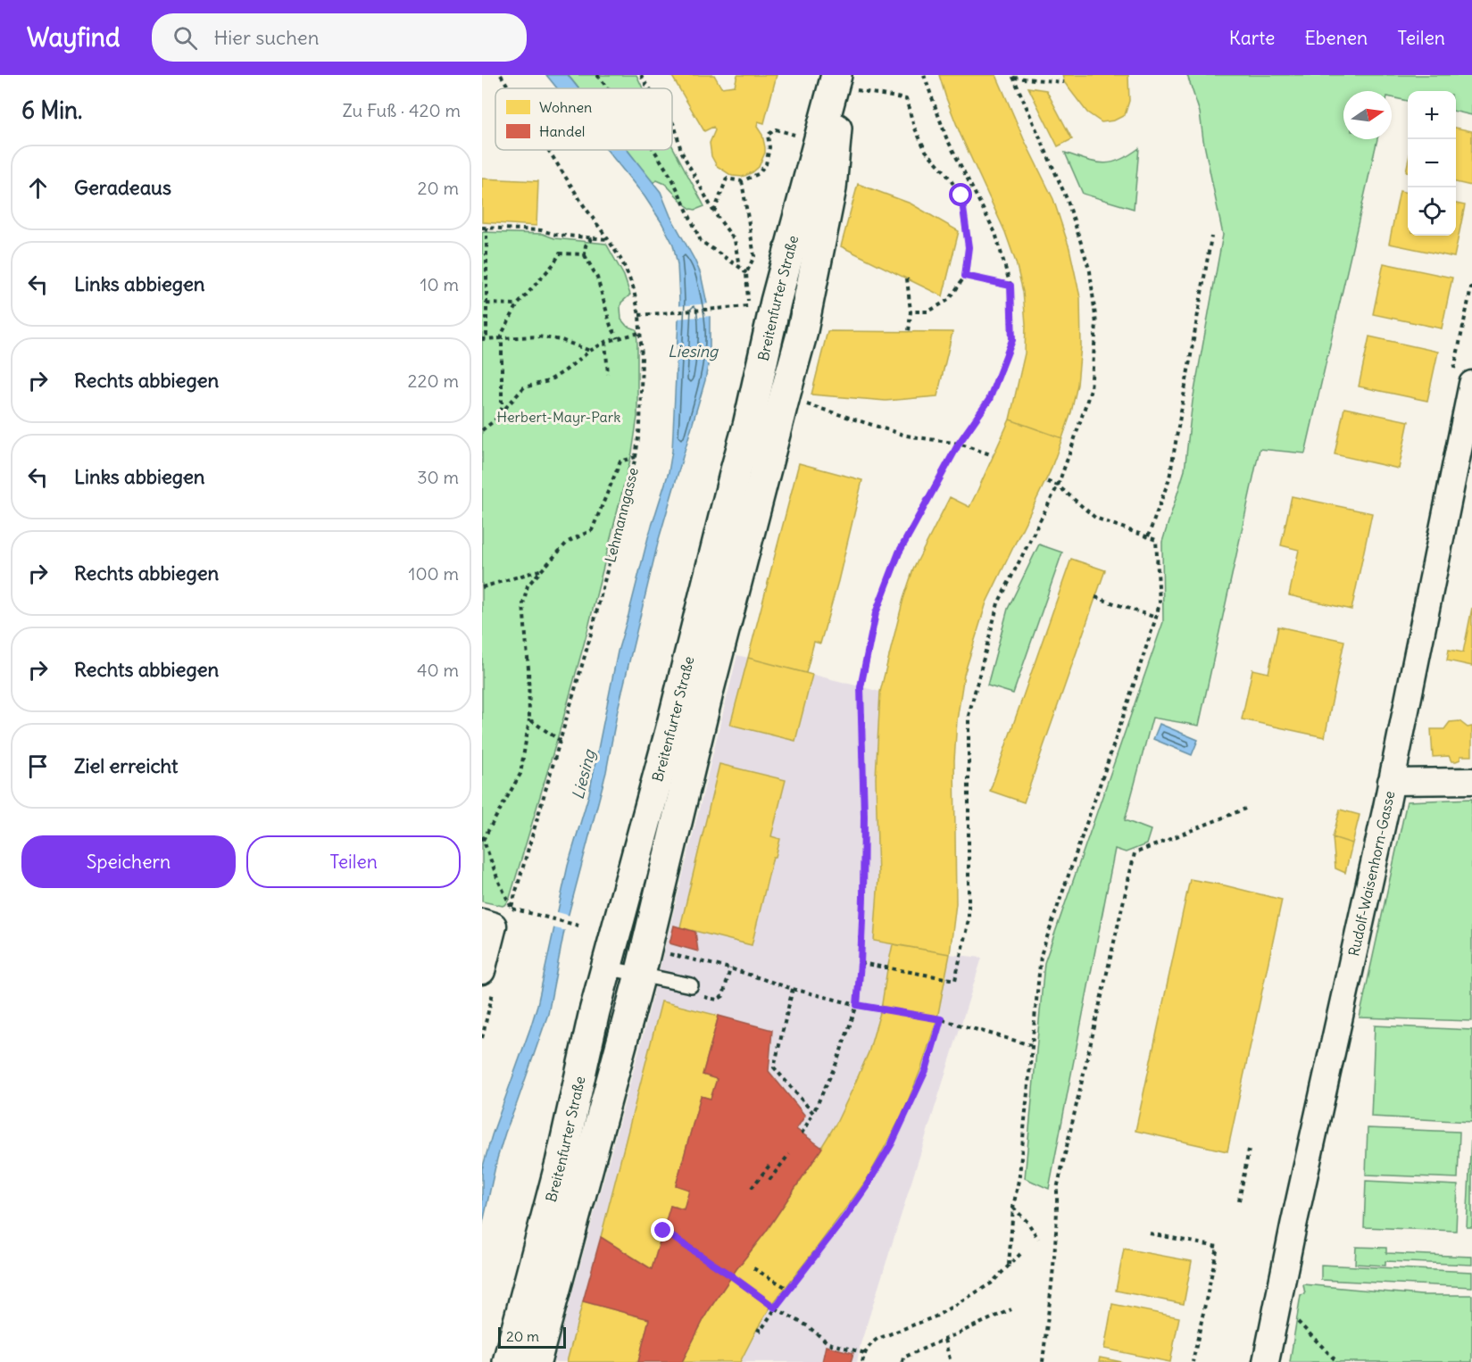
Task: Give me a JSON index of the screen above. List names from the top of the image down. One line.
{"streets":{"main road":["Breitenfurter Straße"],"street":["Rudolf-Waisenhorn-Gasse"],"path":["Lehmanngasse"]},"water":["Liesing"],"parks":["Herbert-Mayr-Park"],"legend":["Wohnen","Handel"],"scale_bar":"20 m","north":"right","page":{"header":"Wayfind","search":"Hier suchen","nav":["Karte","Ebenen","Teilen"],"heading":["6 Min.","Zu Fuß · 420 m"],"map_buttons":["+","−"],"list":[["Geradeaus","20 m"],["Links abbiegen","10 m"],["Rechts abbiegen","220 m"],["Links abbiegen","30 m"],["Rechts abbiegen","100 m"],["Rechts abbiegen","40 m"],"Ziel erreicht"],"buttons":["Speichern","Teilen"],"scale":"20 m"}}
